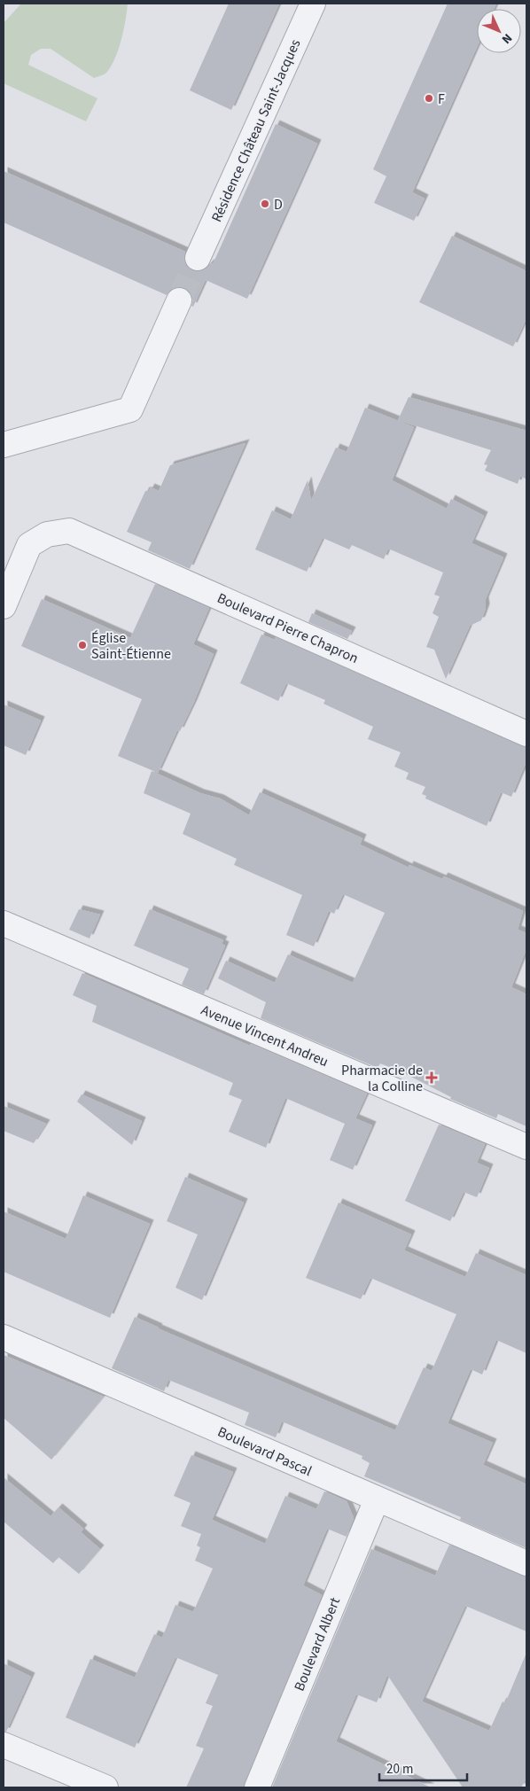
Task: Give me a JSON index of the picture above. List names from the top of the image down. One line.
{"streets":{"street":["Résidence Château Saint-Jacques","Boulevard Pierre Chapron","Avenue Vincent Andreu","Boulevard Pascal","Boulevard Albert"]},"crossings":[["Boulevard Pascal","Boulevard Albert"]],"places":{"other":["F","D","Église Saint-Étienne"],"health":["Pharmacie de la Colline"]},"scale_bar":"20 m","north":"bottom right"}
